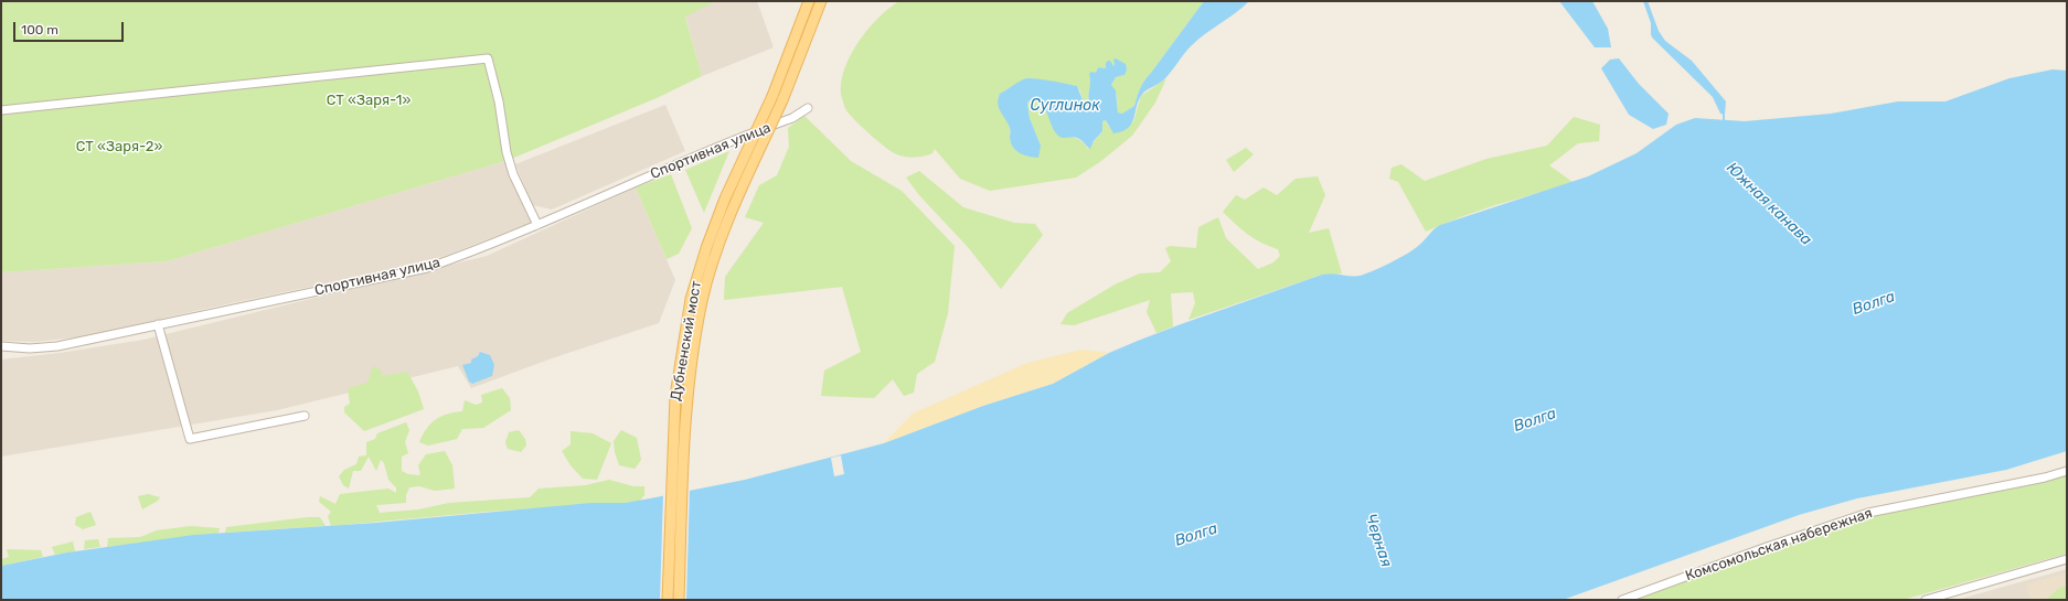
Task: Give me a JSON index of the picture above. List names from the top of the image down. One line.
{"streets":{"main road":["Дубненский мост"],"street":["Спортивная улица","Комсомольская набережная"]},"water":["Суглинок","Южная канава","Волга","Черная"],"parks":["СТ «Заря-1»","СТ «Заря-2»"],"scale_bar":"100 m"}
